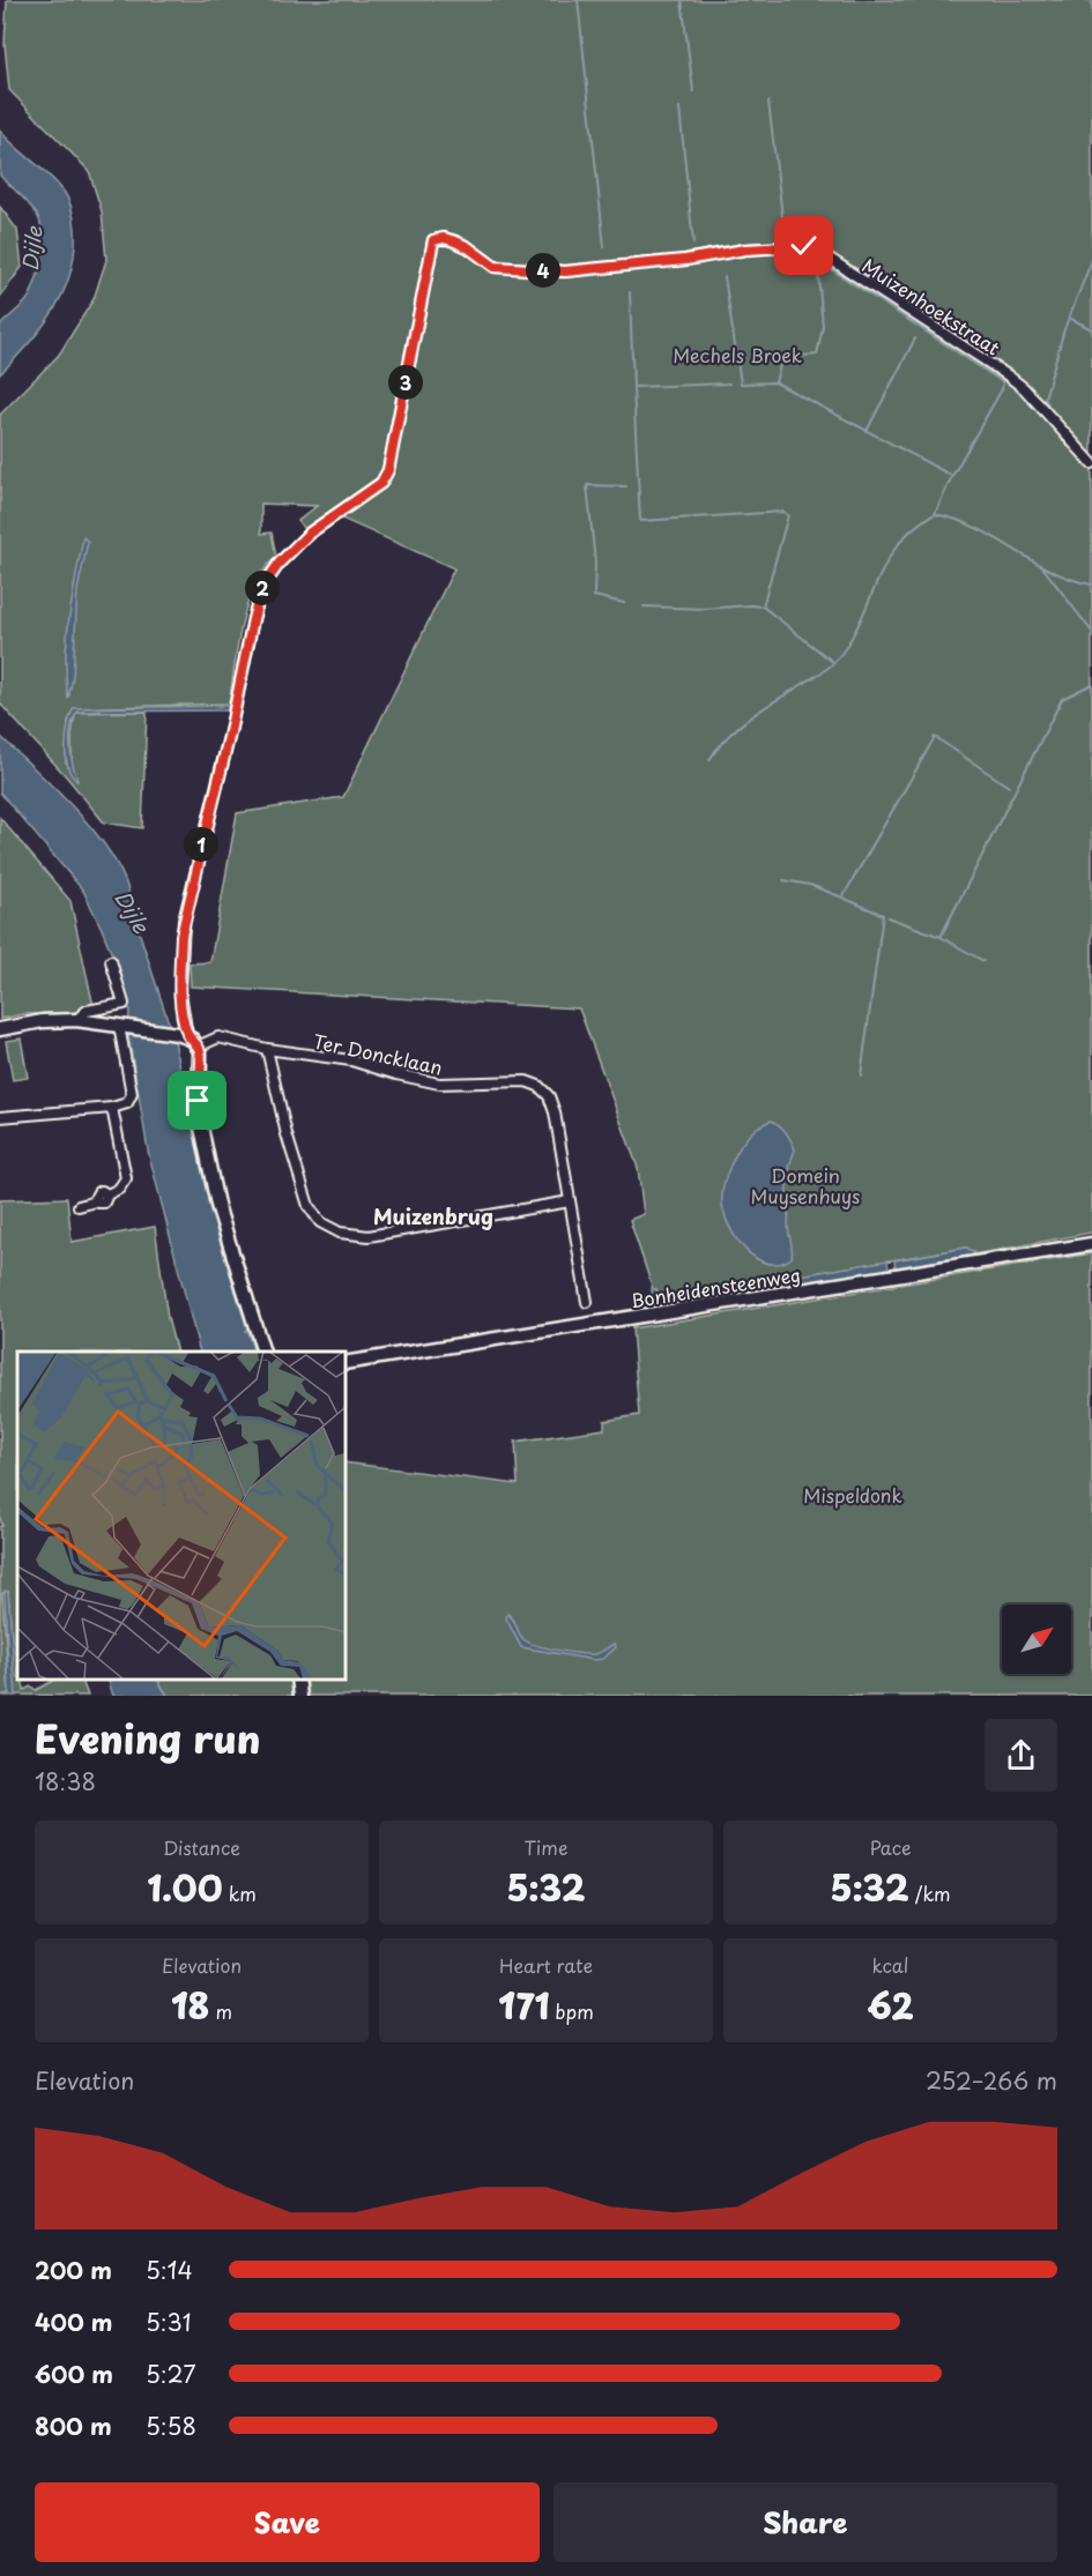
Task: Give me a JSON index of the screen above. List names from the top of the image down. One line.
{"streets":{"street":["Muizenhoekstraat","Ter Doncklaan","Bonheidensteenweg"]},"districts":["Muizenbrug"],"water":["Dijle"],"parks":["Mechels Broek","Domein Muysenhuys","Mispeldonk"],"north":"top right","page":{"pins":["4","3","2","1"],"heading":["Evening run","18:38"],"stats":[["Distance","1.00 km"],["Time","5:32"],["Pace","5:32 /km"],["Elevation","18 m"],["Heart rate","171 bpm"],["kcal","62"]],"chart":["Elevation","252–266 m"],"list":[{"name":"200 m","note":"5:14"},{"name":"400 m","note":"5:31"},{"name":"600 m","note":"5:27"},{"name":"800 m","note":"5:58"}],"buttons":["Save","Share"]}}
